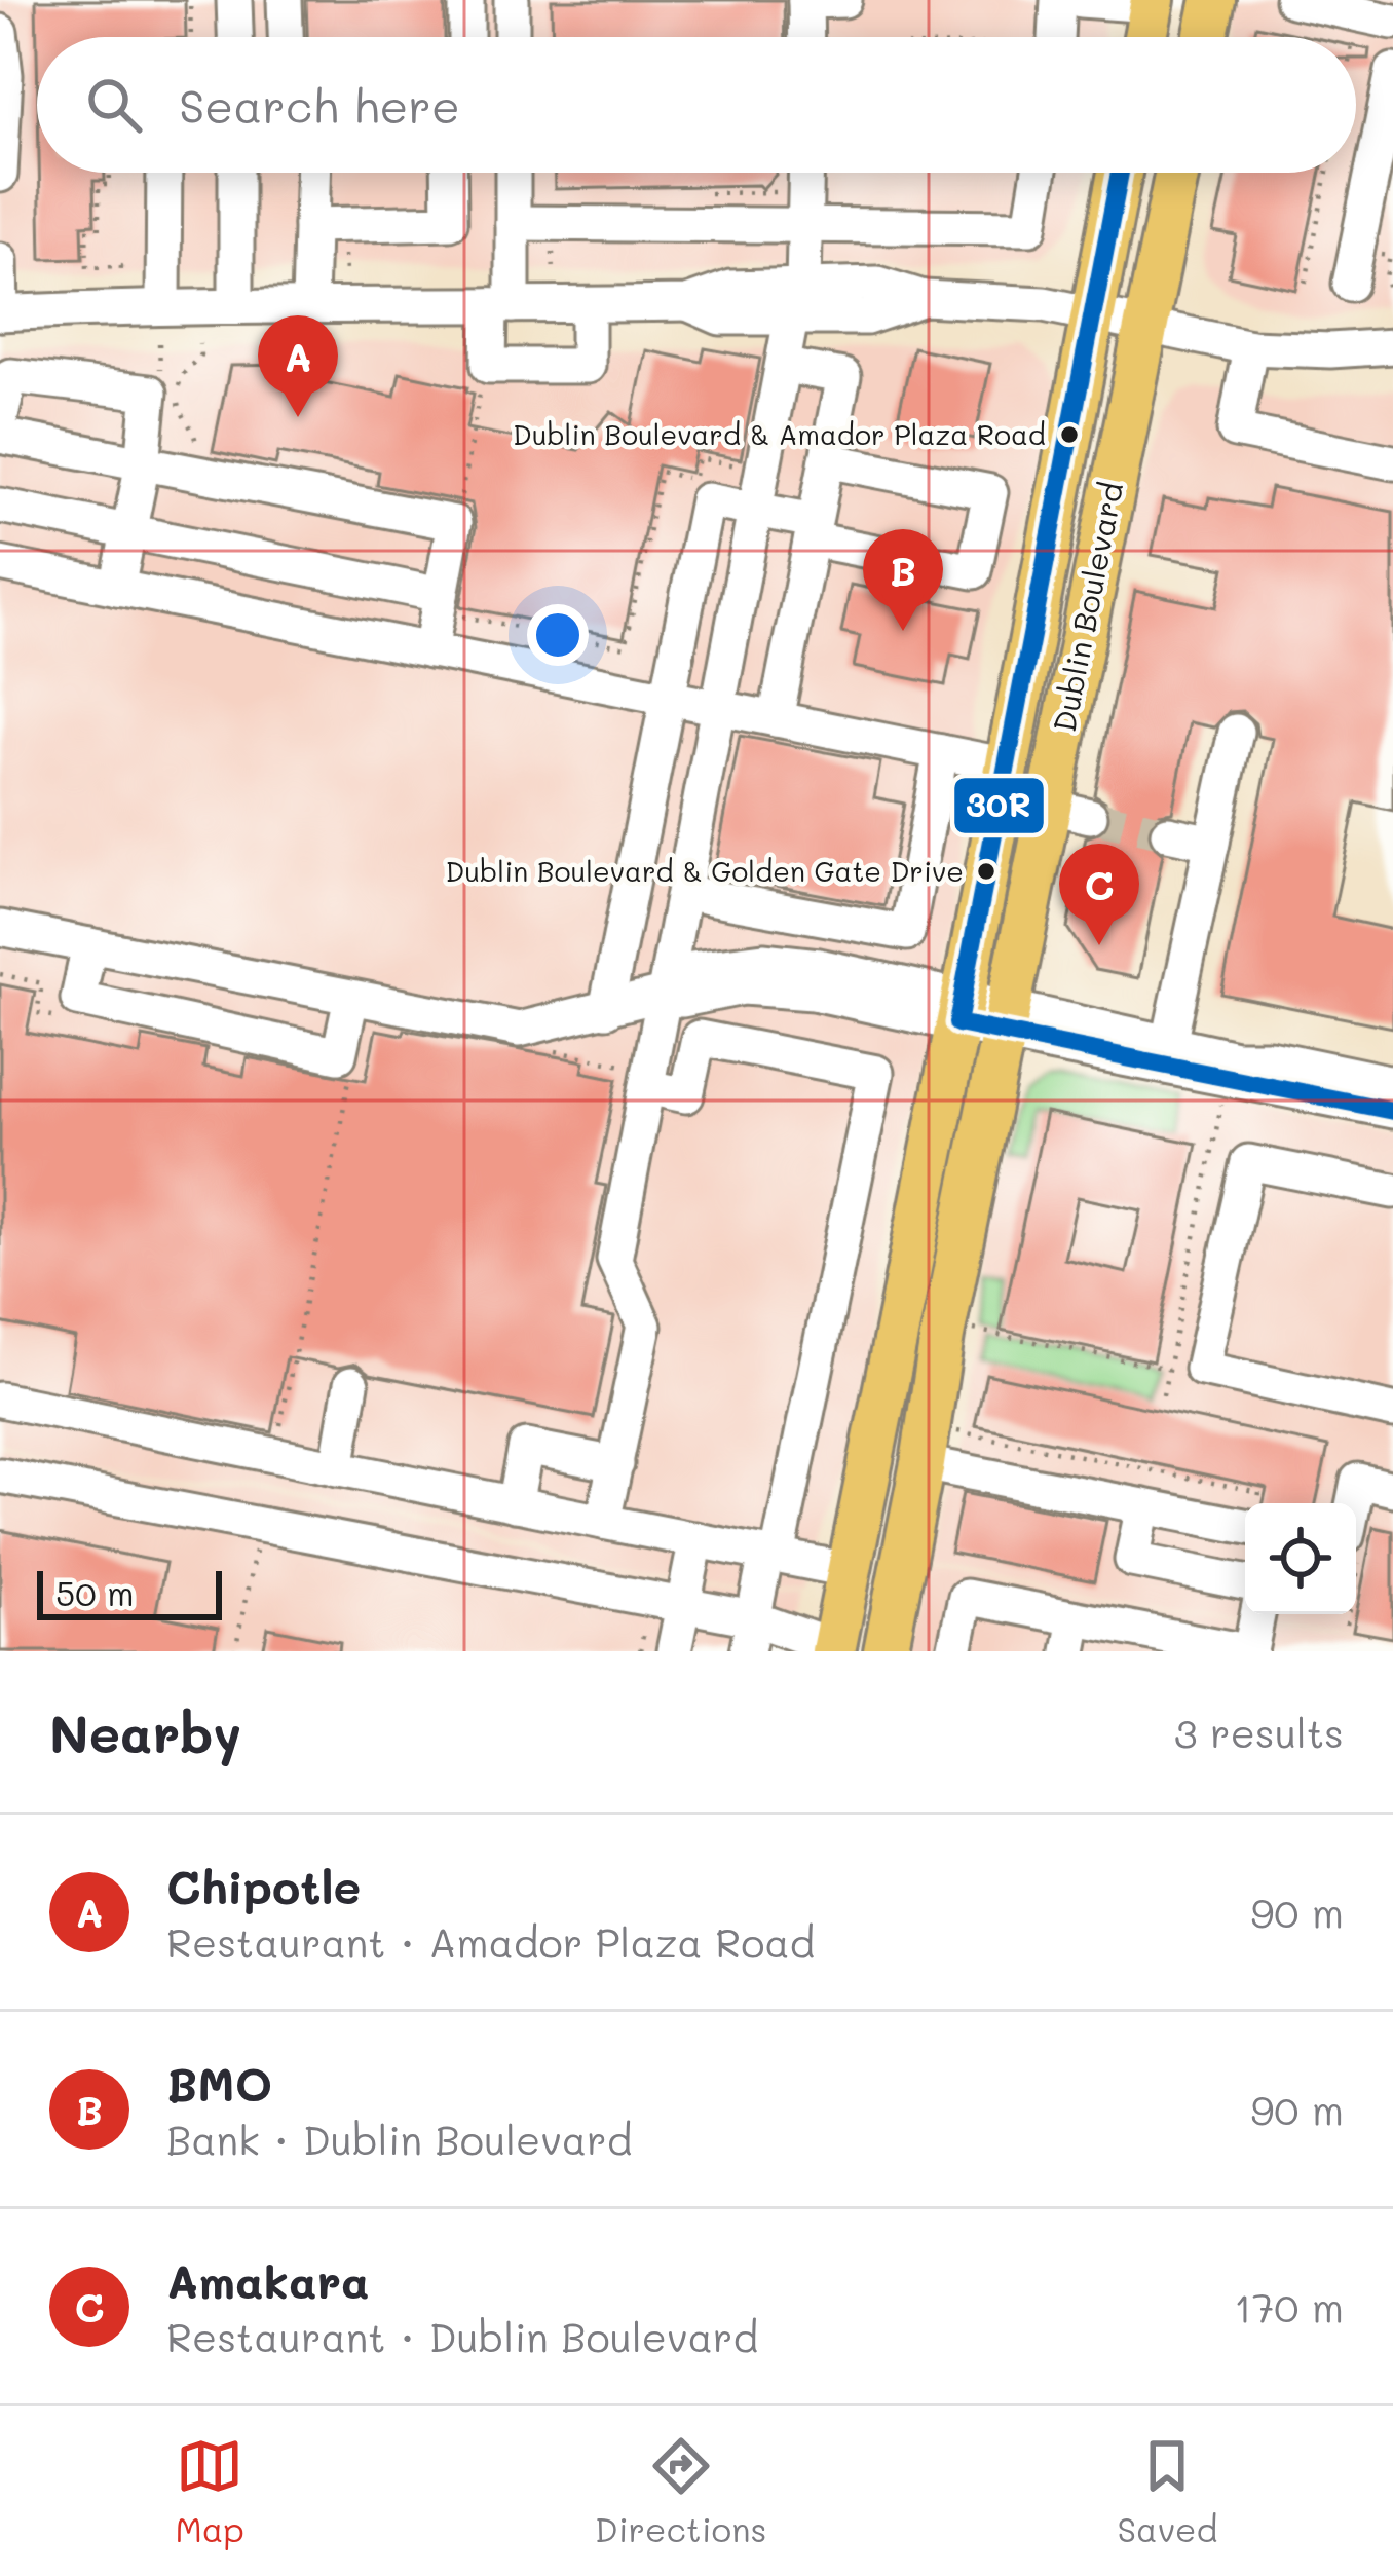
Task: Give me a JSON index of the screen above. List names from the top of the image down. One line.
{"streets":{"main road":["Dublin Boulevard"]},"places":["Dublin Boulevard & Amador Plaza Road","Dublin Boulevard & Golden Gate Drive"],"lines":["transit line 30R"],"scale_bar":"50 m","page":{"search":"Search here","pins":["A","B","C"],"scale":"50 m","heading":["Nearby","3 results"],"list":[{"mark":"A","name":"Chipotle","note":"Restaurant · Amador Plaza Road","value":"90 m"},{"mark":"B","name":"BMO","note":"Bank · Dublin Boulevard","value":"90 m"},{"mark":"C","name":"Amakara","note":"Restaurant · Dublin Boulevard","value":"170 m"}],"nav":["Map","Directions","Saved"]}}
